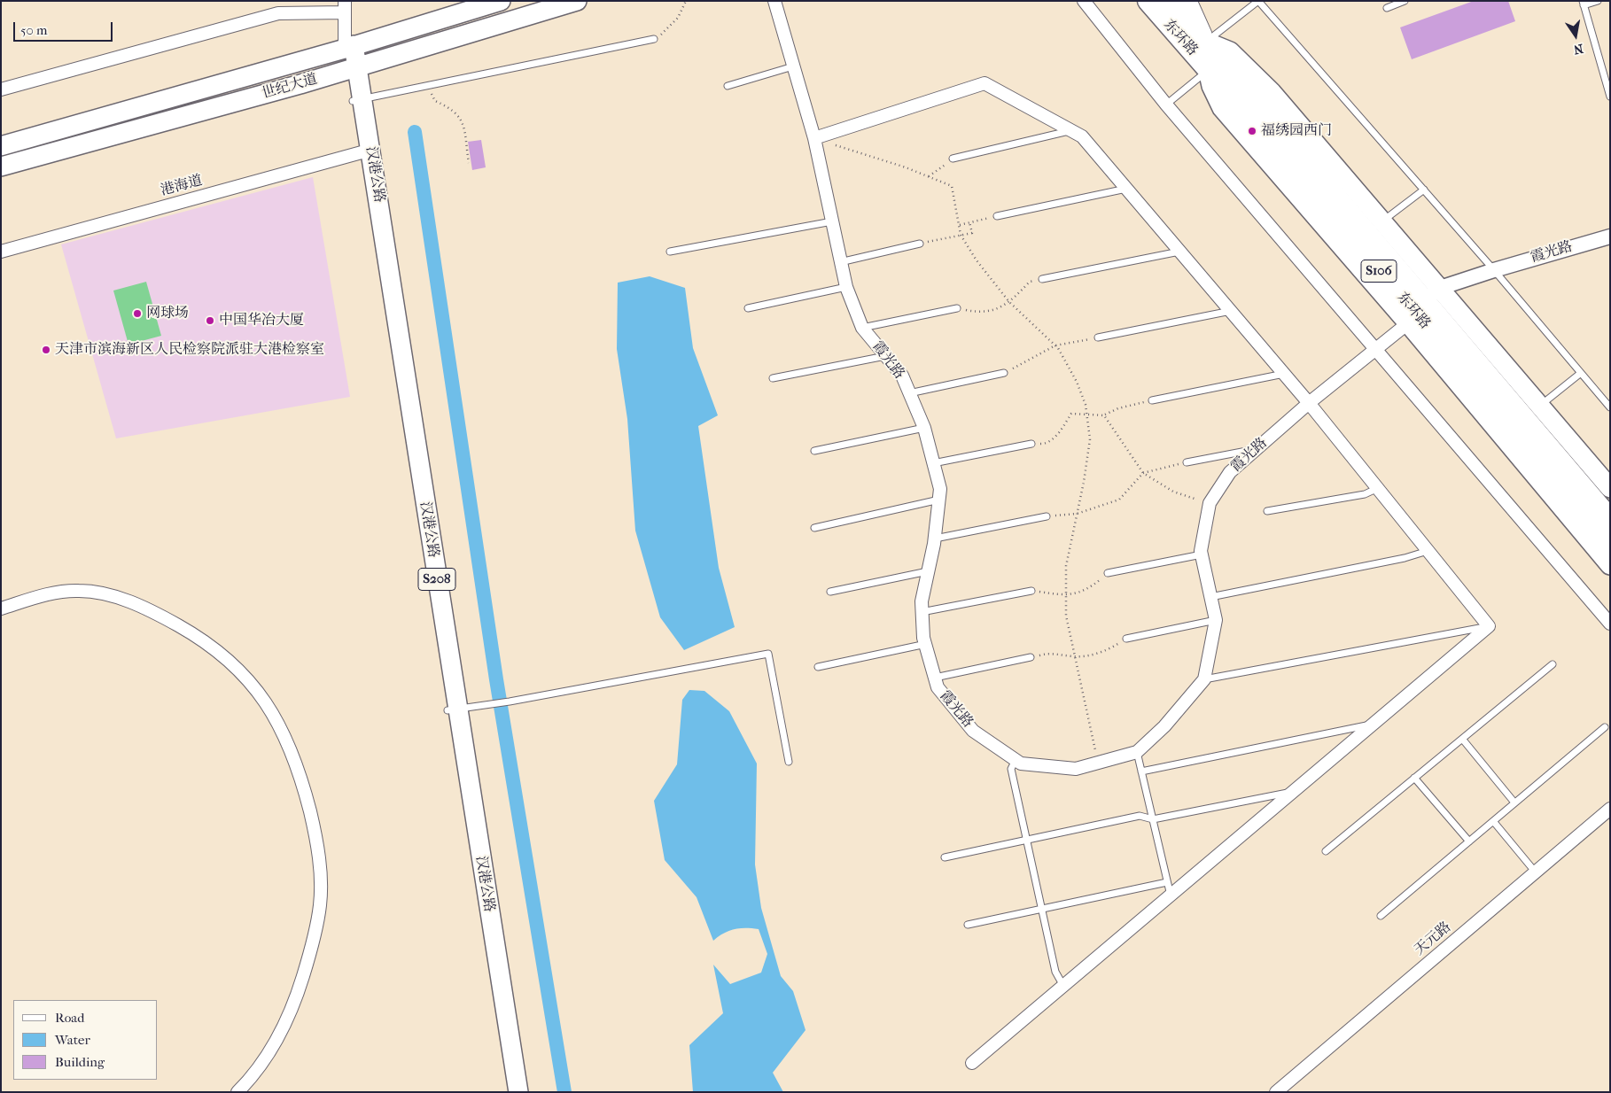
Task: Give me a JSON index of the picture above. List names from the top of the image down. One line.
{"streets":{"highway":["东环路","S106"],"main road":["世纪大道","汉港公路","S208"],"street":["港海道","霞光路","天元路"]},"crossings":[["东环路","霞光路"],["世纪大道","汉港公路"],["汉港公路","港海道"]],"places":["福绣园西门","网球场","中国华冶大厦","天津市滨海新区人民检察院派驻大港检察室"],"legend":["Road","Water","Building"],"scale_bar":"50 m","north":"bottom"}
